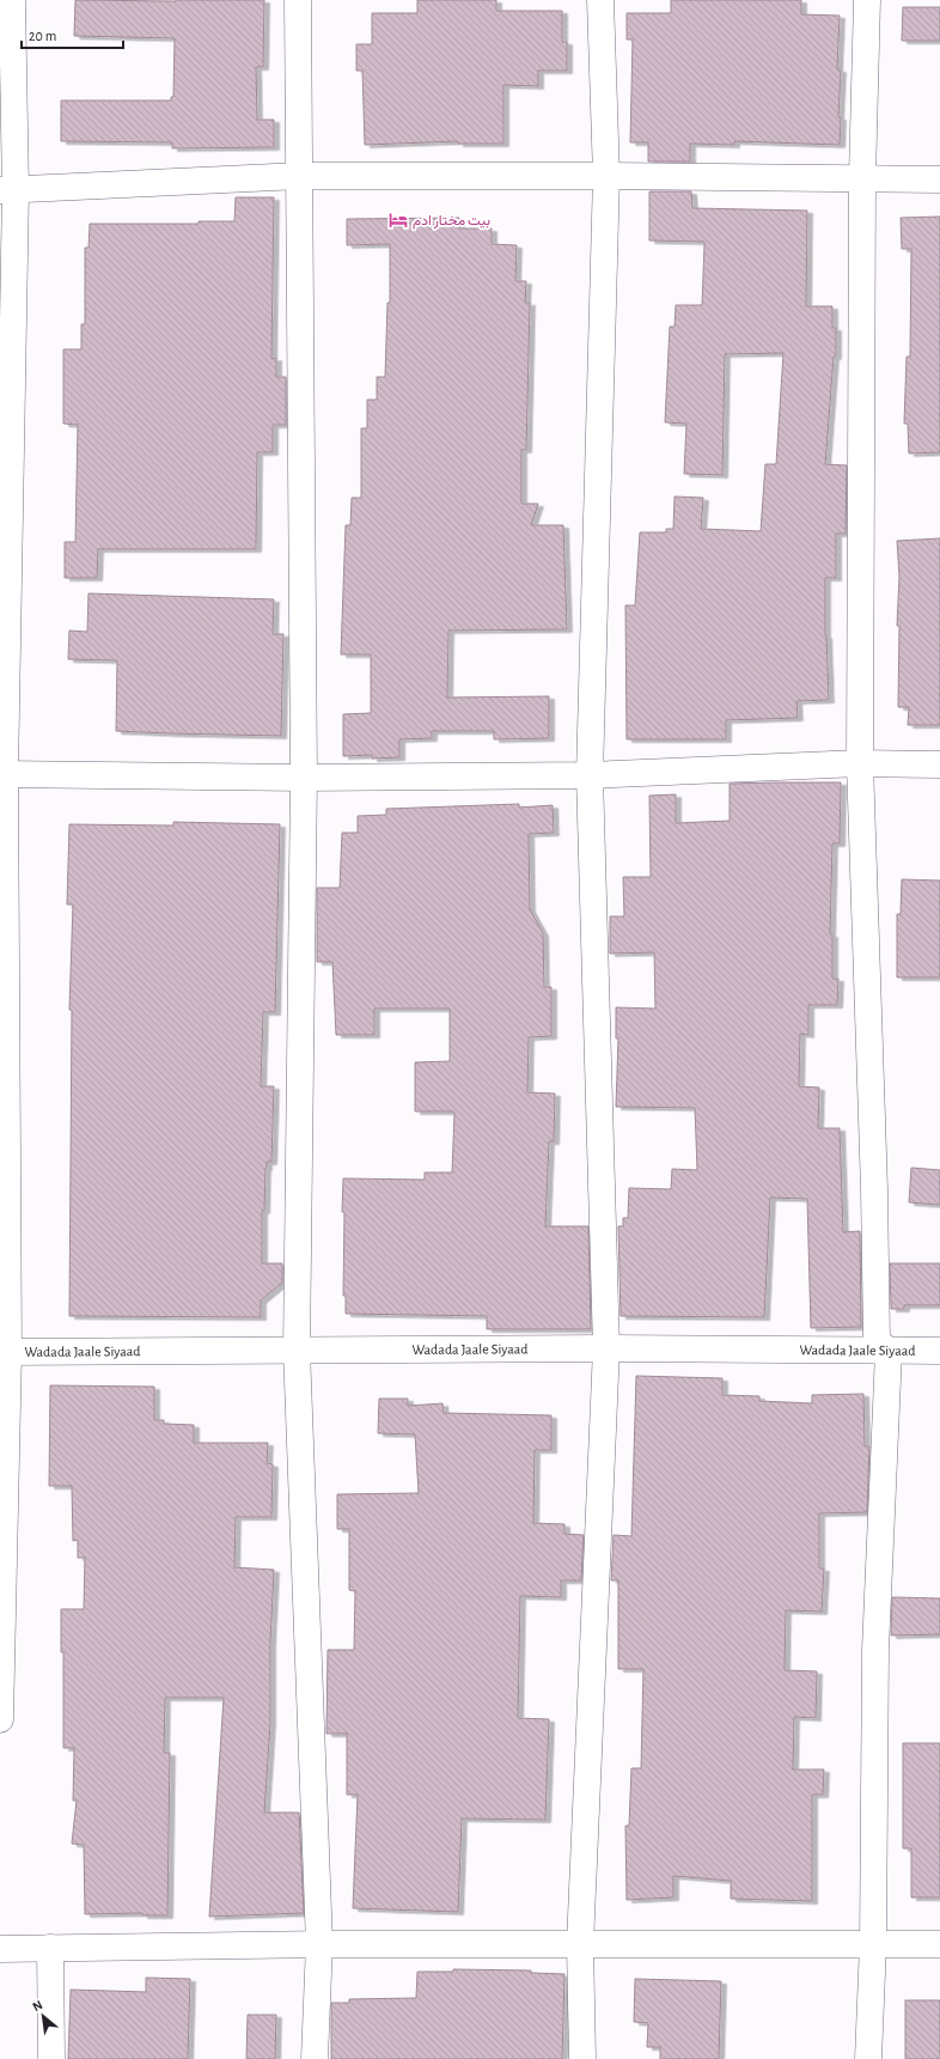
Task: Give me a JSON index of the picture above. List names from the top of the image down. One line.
{"streets":{"street":["Wadada Jaale Siyaad"]},"places":{"hotel":["بيت مختار ادم"]},"scale_bar":"20 m","north":"top left"}
